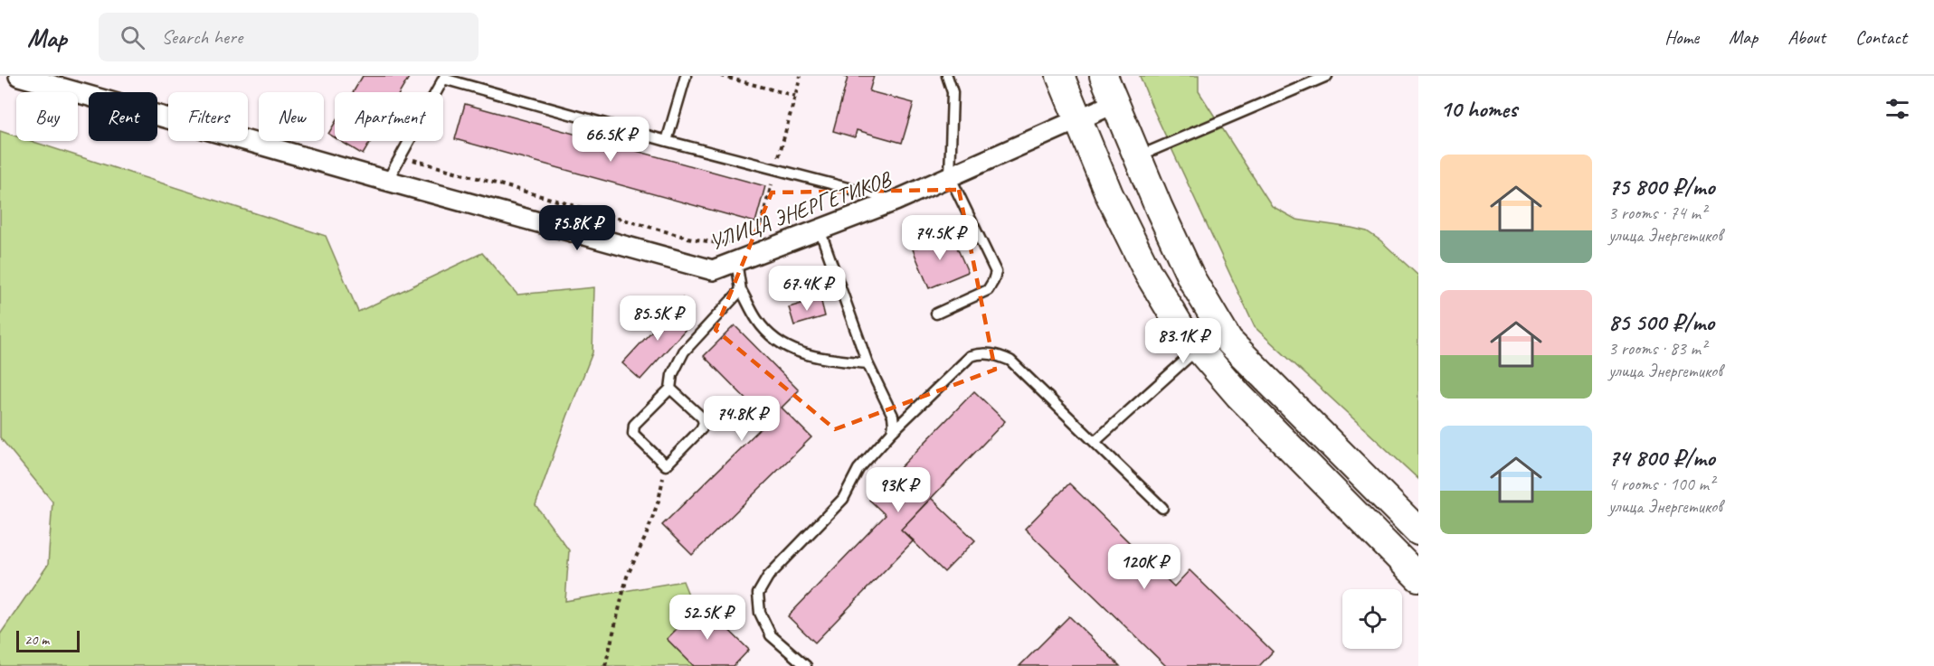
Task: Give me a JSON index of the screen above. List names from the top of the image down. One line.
{"streets":{"street":["УЛИЦА ЭНЕРГЕТИКОВ"]},"scale_bar":"20 m","page":{"header":"Map","search":"Search here","nav":["Home","Map","About","Contact"],"heading":"10 homes","chip":["Buy","Rent","Filters","New","Apartment"],"price":["66.5K ₽","75.8K ₽","74.5K ₽","67.4K ₽","85.5K ₽","83.1K ₽","74.8K ₽","93K ₽","120K ₽","52.5K ₽"],"list":[{"name":"75 800 ₽/mo","note":"3 rooms · 74 m² · улица Энергетиков"},{"name":"85 500 ₽/mo","note":"3 rooms · 83 m² · улица Энергетиков"},{"name":"74 800 ₽/mo","note":"4 rooms · 100 m² · улица Энергетиков"}],"scale":"20 m"}}
